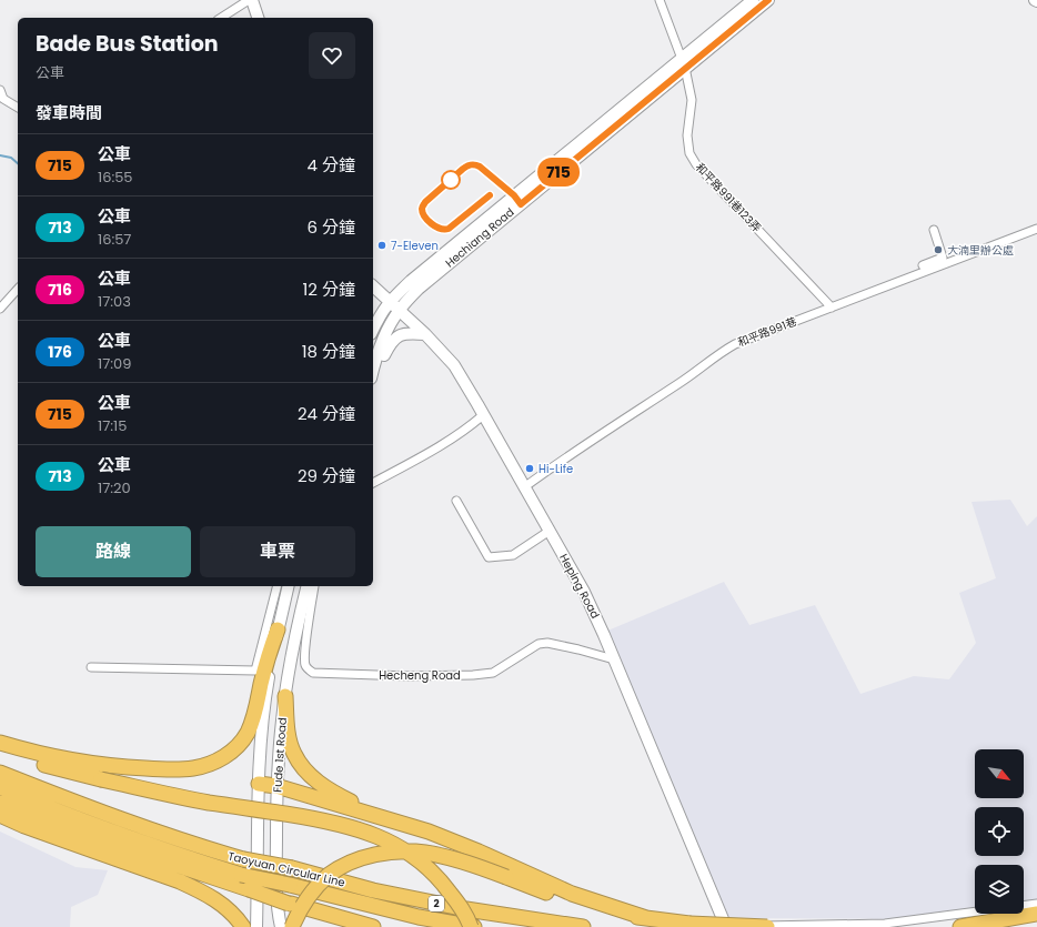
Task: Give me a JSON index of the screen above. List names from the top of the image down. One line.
{"streets":{"highway":["Taoyuan Circular Line","2"],"street":["和平路991巷123弄","Hechiang Road","和平路991巷","Heping Road","Hecheng Road","Fude 1st Road"]},"crossings":[["和平路991巷123弄","Hechiang Road"],["和平路991巷123弄","和平路991巷"],["Hechiang Road","Heping Road"],["和平路991巷","Heping Road"],["Heping Road","Hecheng Road"]],"places":["7-Eleven","大湳里辦公處","Hi-Life"],"lines":["bus line 715"],"north":"bottom right","page":{"on_map":"715","heading":[["Bade Bus Station","公車"],"發車時間"],"list":[{"mark":"715","name":"公車","note":"16:55","value":"4 分鐘"},{"mark":"713","name":"公車","note":"16:57","value":"6 分鐘"},{"mark":"716","name":"公車","note":"17:03","value":"12 分鐘"},{"mark":"176","name":"公車","note":"17:09","value":"18 分鐘"},{"mark":"715","name":"公車","note":"17:15","value":"24 分鐘"},{"mark":"713","name":"公車","note":"17:20","value":"29 分鐘"}],"buttons":["路線","車票"]}}
